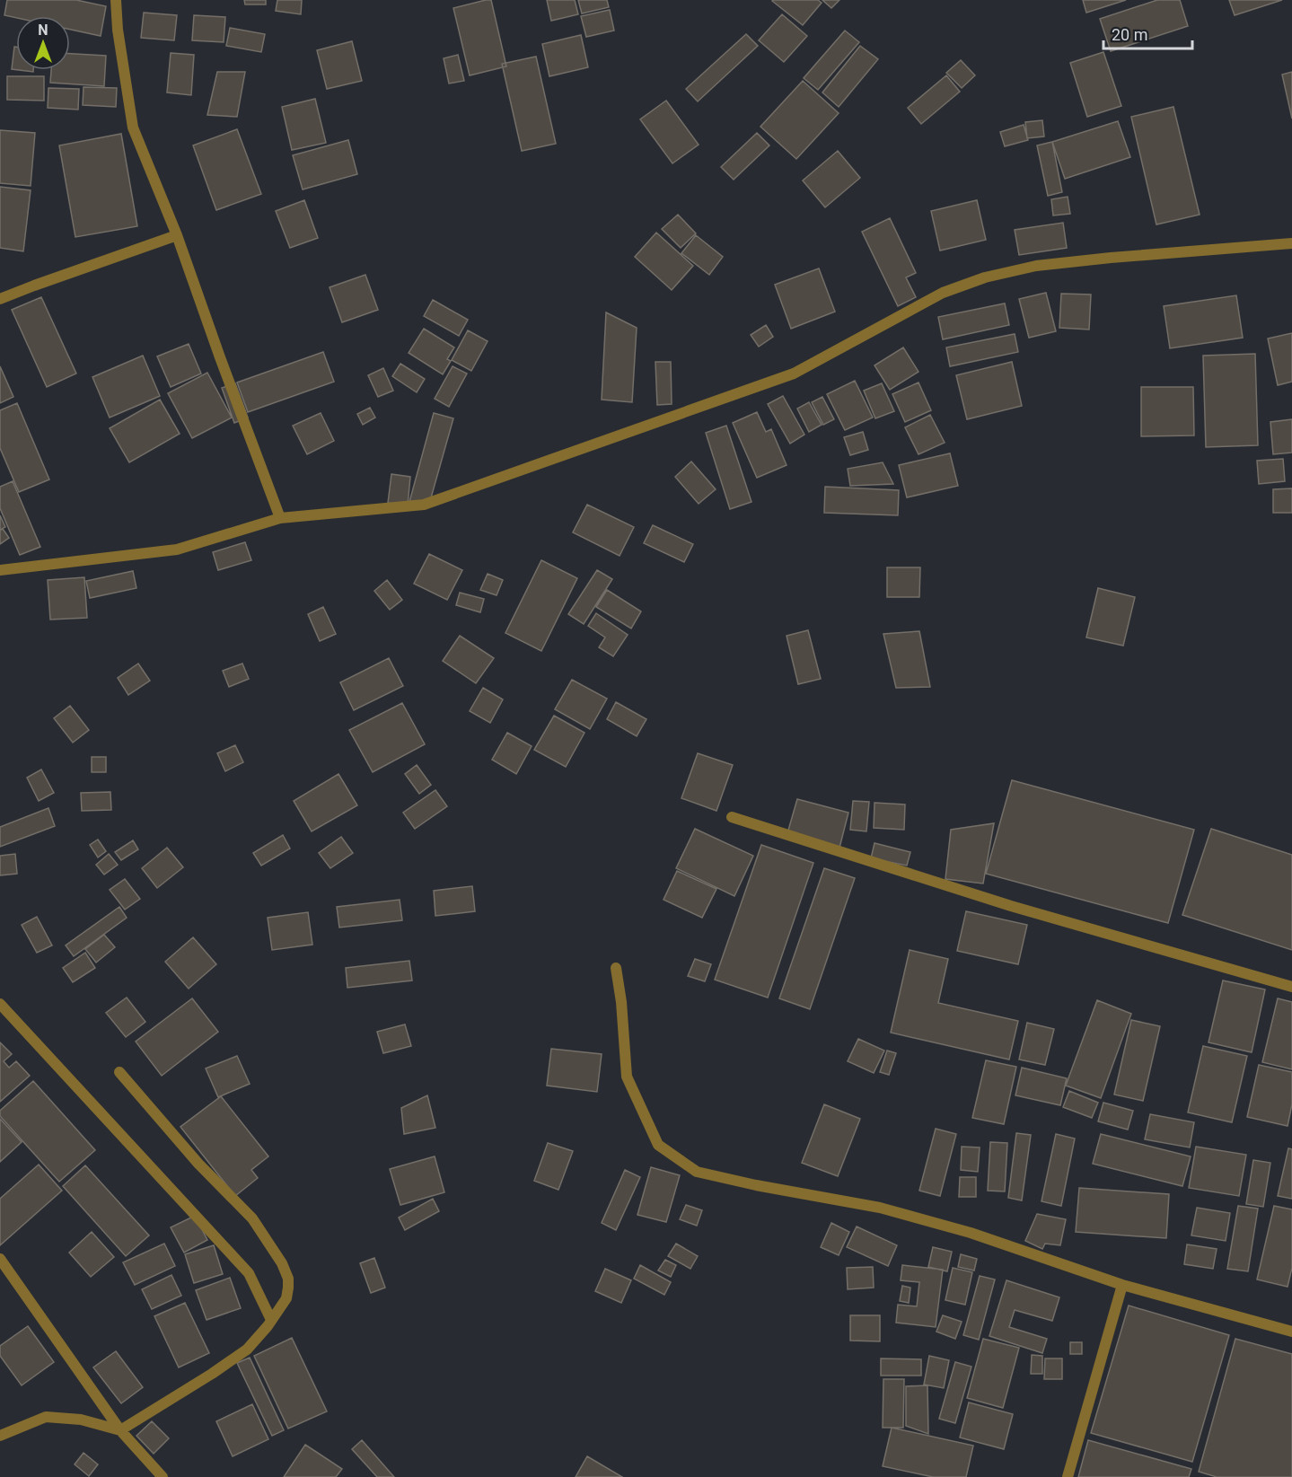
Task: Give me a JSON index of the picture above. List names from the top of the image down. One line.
{"scale_bar":"20 m","north":"top"}
